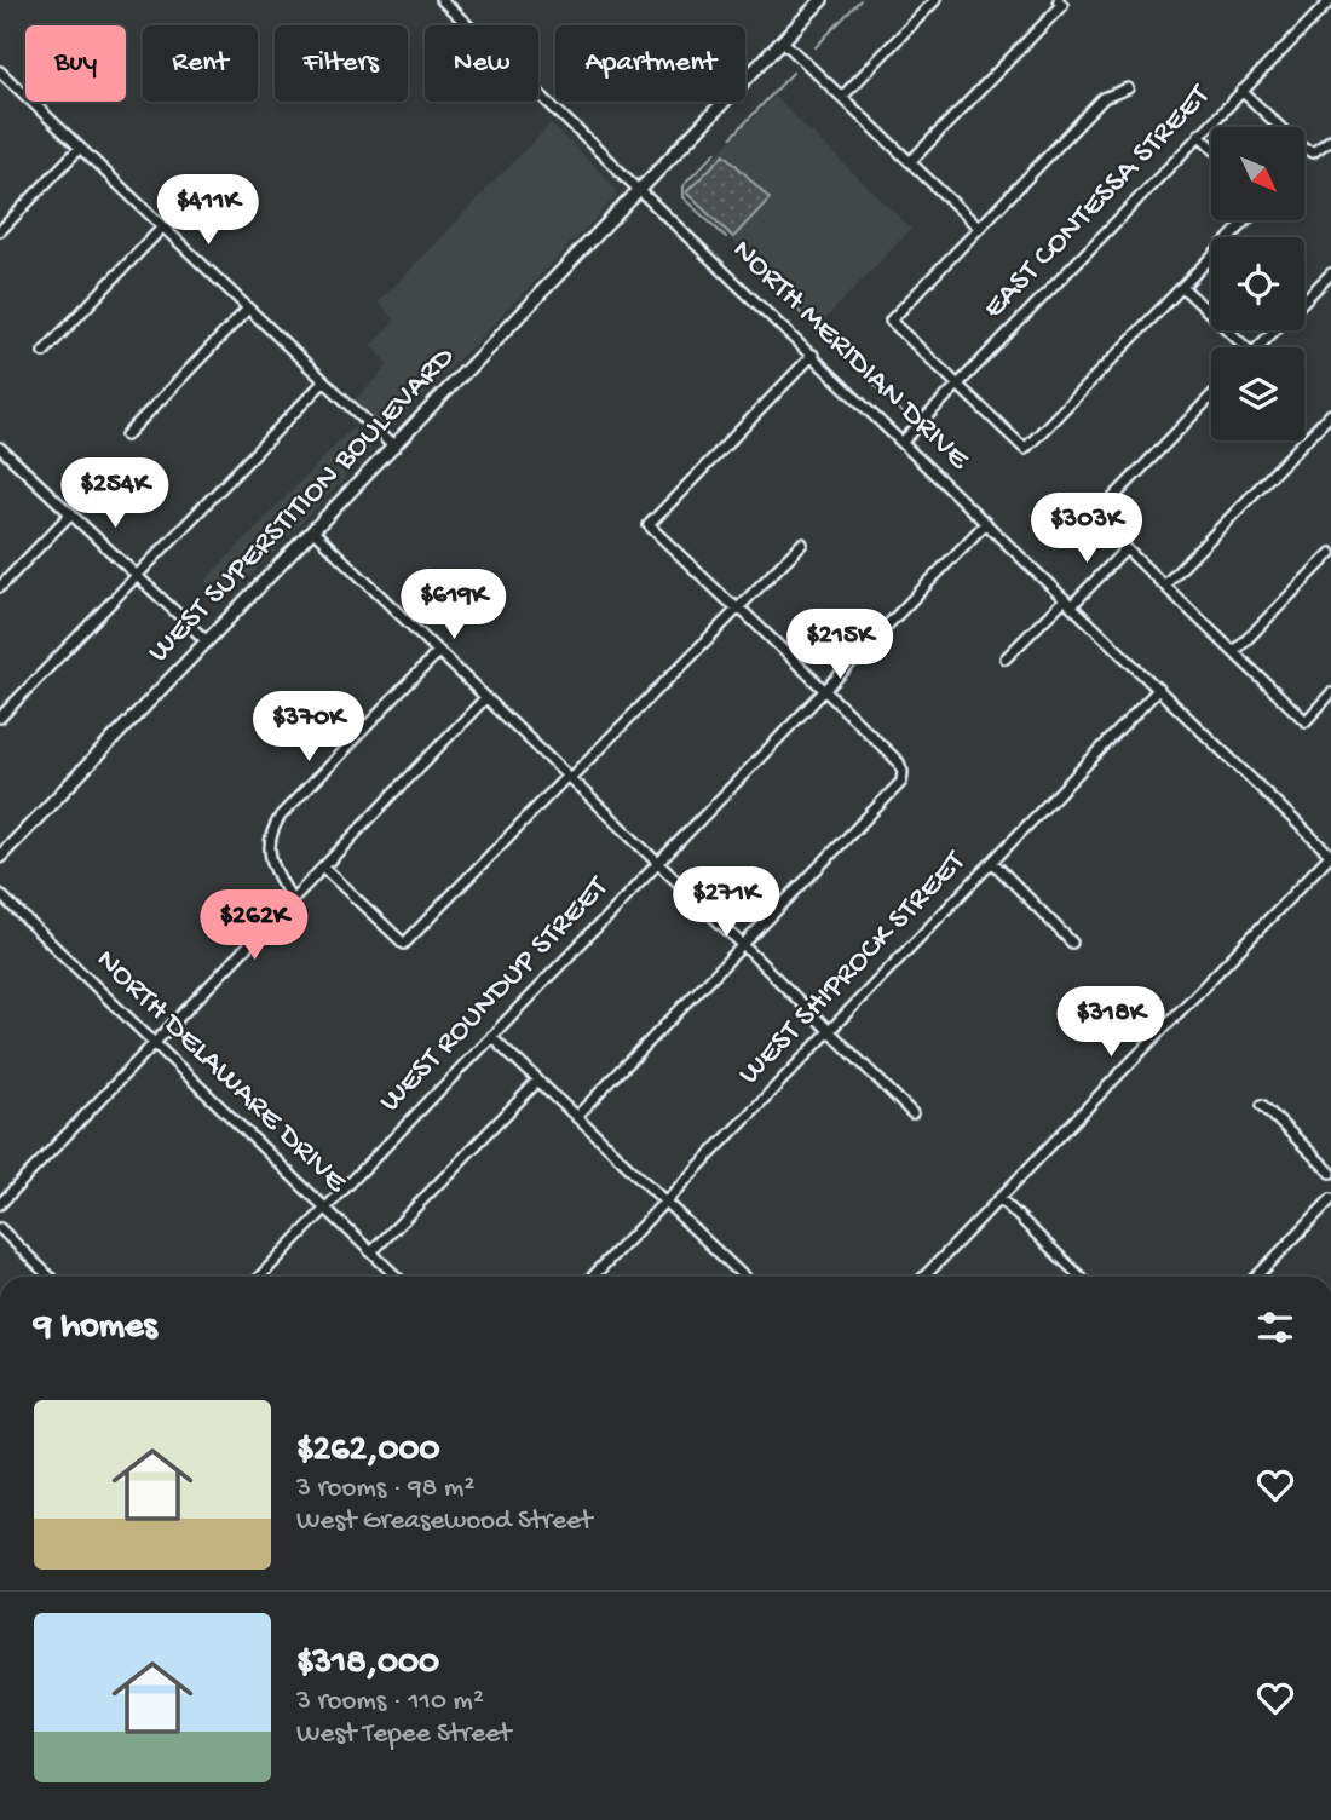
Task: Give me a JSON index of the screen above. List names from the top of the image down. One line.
{"streets":{"main road":["WEST SUPERSTITION BOULEVARD"],"street":["EAST CONTESSA STREET","NORTH MERIDIAN DRIVE","WEST SHIPROCK STREET","WEST ROUNDUP STREET","NORTH DELAWARE DRIVE"]},"crossings":[["EAST CONTESSA STREET","NORTH MERIDIAN DRIVE"],["NORTH MERIDIAN DRIVE","WEST SUPERSTITION BOULEVARD"],["NORTH MERIDIAN DRIVE","WEST SHIPROCK STREET"],["NORTH MERIDIAN DRIVE","WEST ROUNDUP STREET"],["WEST ROUNDUP STREET","NORTH DELAWARE DRIVE"]],"north":"bottom right","page":{"chip":["Buy","Rent","Filters","New","Apartment"],"price":["$411K","$254K","$303K","$619K","$215K","$370K","$271K","$262K","$318K"],"heading":"9 homes","list":[{"name":"$262,000","note":"3 rooms · 98 m² · West Greasewood Street"},{"name":"$318,000","note":"3 rooms · 110 m² · West Tepee Street"}]}}
